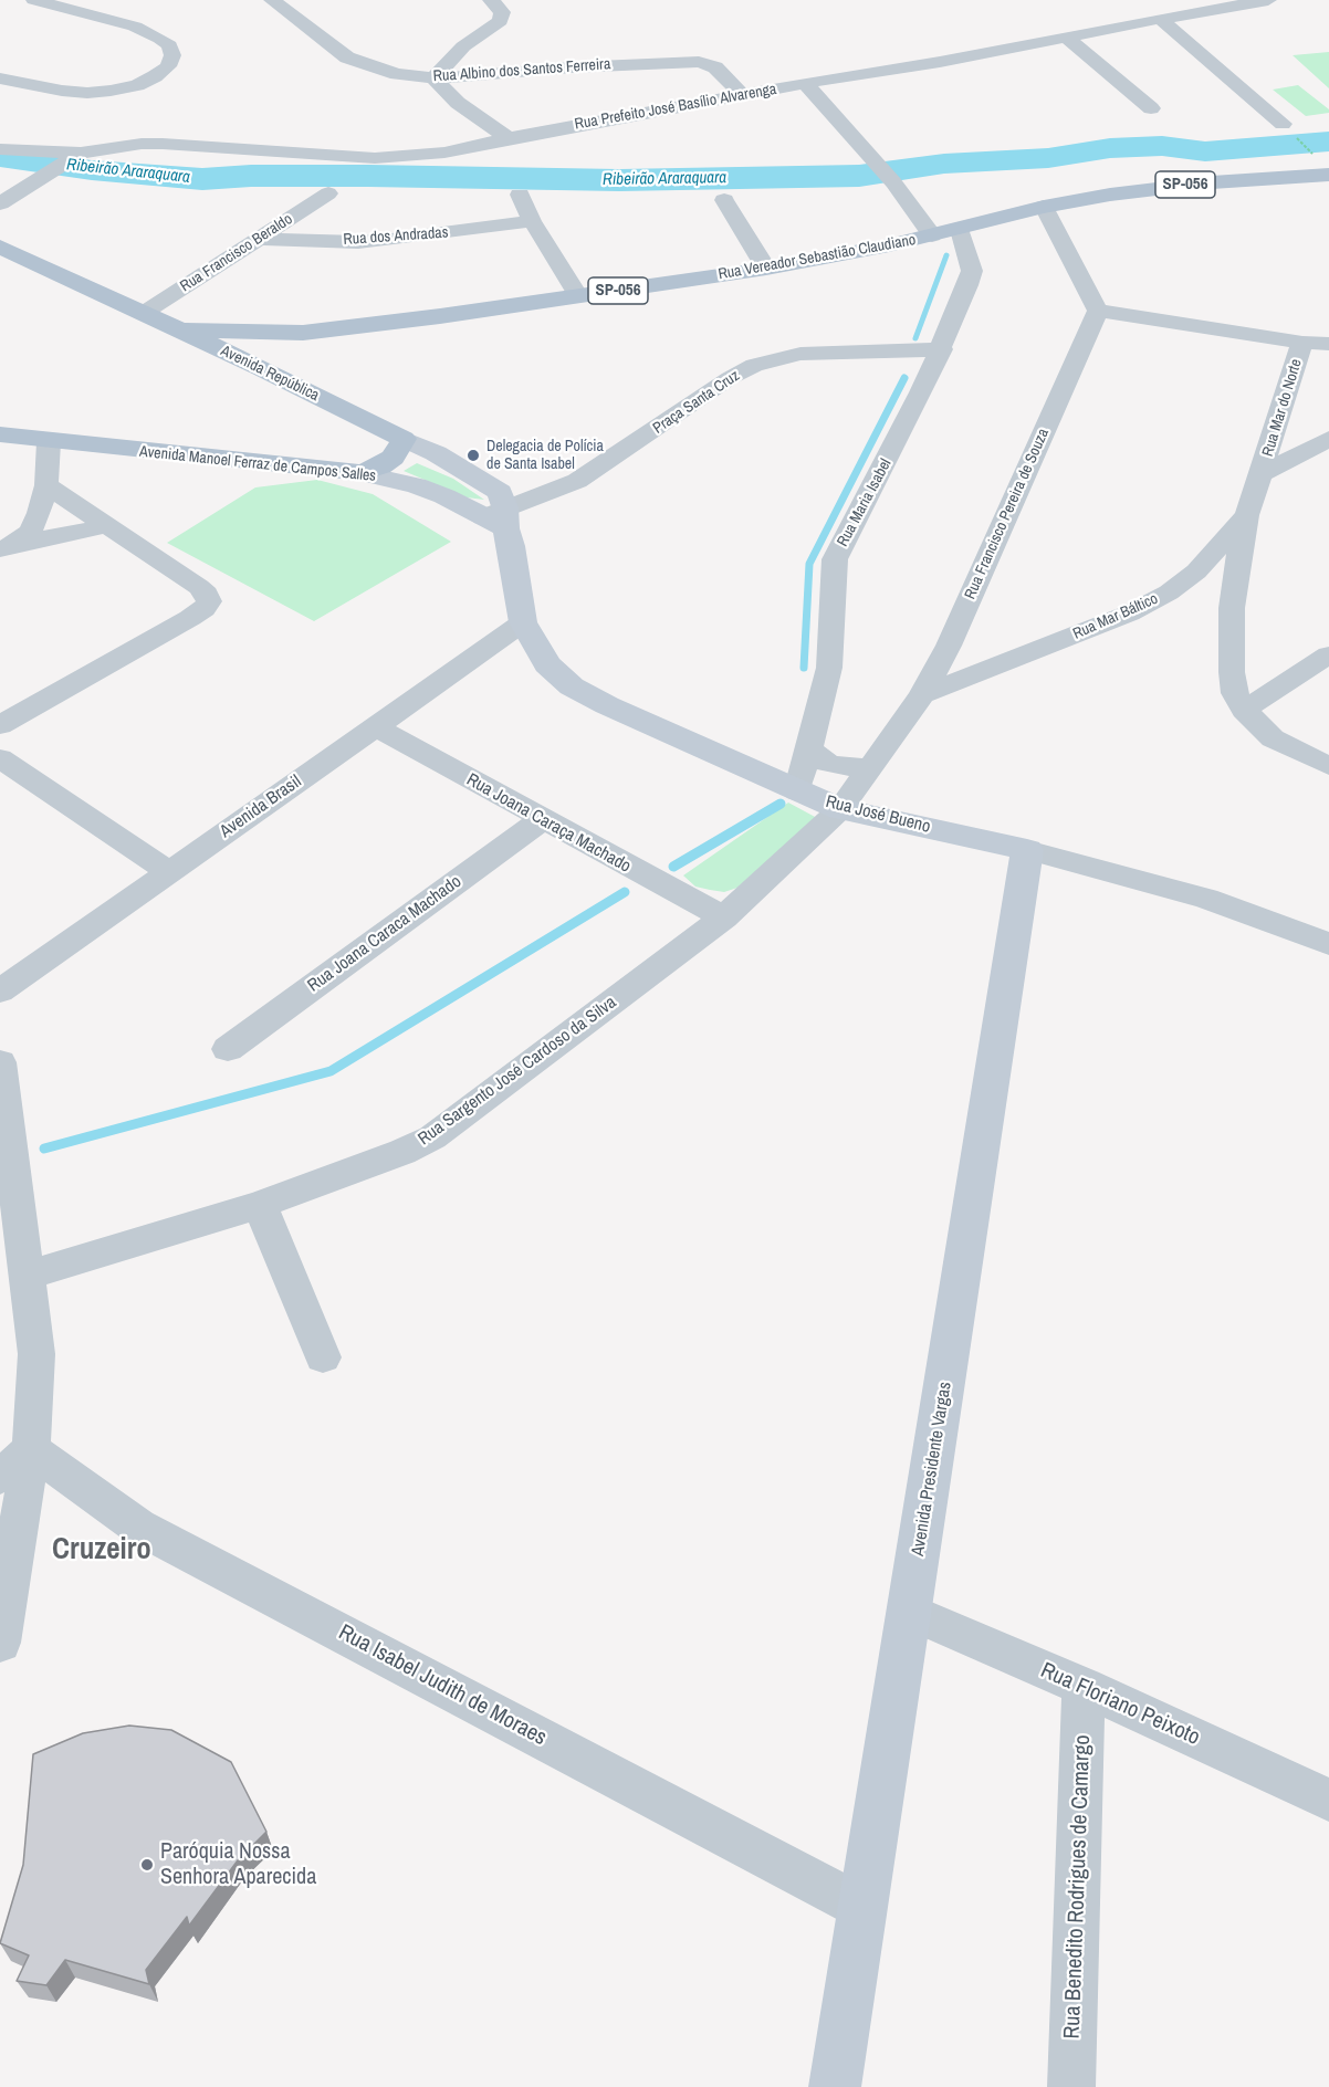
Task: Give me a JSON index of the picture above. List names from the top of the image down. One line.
{"streets":{"main road":["SP-056","Rua Vereador Sebastião Claudiano","Avenida República","Avenida Manoel Ferraz de Campos Salles"],"street":["Rua Albino dos Santos Ferreira","Rua Prefeito José Basílio Alvarenga","Rua dos Andradas","Rua Francisco Beraldo","Praça Santa Cruz","Rua Mar do Norte","Rua Maria Isabel","Rua Francisco Pereira de Souza","Rua Mar Báltico","Avenida Brasil","Rua José Bueno","Rua Joana Caraça Machado","Rua Joana Caraca Machado","Rua Sargento José Cardoso da Silva","Avenida Presidente Vargas","Rua Isabel Judith de Moraes","Rua Floriano Peixoto","Rua Benedito Rodrigues de Camargo"]},"crossings":[["Rua Albino dos Santos Ferreira","Rua Prefeito José Basílio Alvarenga"],["SP-056","Rua Vereador Sebastião Claudiano"],["SP-056","Avenida República"],["Rua dos Andradas","Rua Francisco Beraldo"],["Rua Francisco Beraldo","Avenida República"],["Rua Vereador Sebastião Claudiano","Rua Maria Isabel"],["Avenida República","Praça Santa Cruz"],["Avenida República","Avenida Manoel Ferraz de Campos Salles"],["Avenida República","Rua José Bueno"],["Praça Santa Cruz","Avenida Manoel Ferraz de Campos Salles"],["Praça Santa Cruz","Rua Maria Isabel"],["Praça Santa Cruz","Rua José Bueno"],["Rua Mar do Norte","Rua Mar Báltico"],["Avenida Manoel Ferraz de Campos Salles","Rua José Bueno"],["Rua Maria Isabel","Rua José Bueno"],["Rua Francisco Pereira de Souza","Rua Mar Báltico"],["Rua Francisco Pereira de Souza","Rua José Bueno"],["Rua Francisco Pereira de Souza","Rua Sargento José Cardoso da Silva"],["Avenida Brasil","Rua José Bueno"],["Avenida Brasil","Rua Joana Caraça Machado"],["Rua José Bueno","Rua Sargento José Cardoso da Silva"],["Rua José Bueno","Avenida Presidente Vargas"],["Rua Joana Caraça Machado","Rua Joana Caraca Machado"],["Rua Joana Caraça Machado","Rua Sargento José Cardoso da Silva"],["Avenida Presidente Vargas","Rua Isabel Judith de Moraes"],["Avenida Presidente Vargas","Rua Floriano Peixoto"],["Rua Floriano Peixoto","Rua Benedito Rodrigues de Camargo"]],"districts":["Cruzeiro"],"water":["Ribeirão Araraquara"],"places":["Delegacia de Polícia de Santa Isabel","Paróquia Nossa Senhora Aparecida"]}
